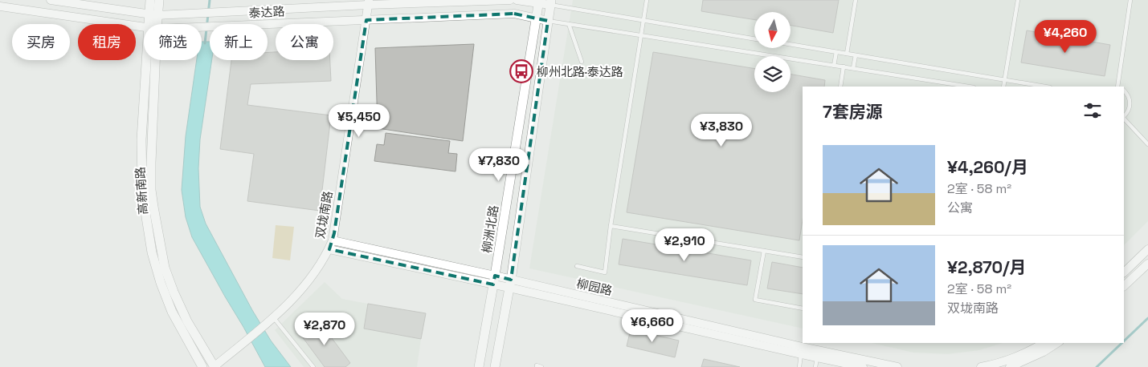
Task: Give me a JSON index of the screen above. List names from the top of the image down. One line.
{"streets":{"main road":["高新南路","柳洲北路"],"street":["泰达路","双垅南路","柳园路"]},"crossings":[["泰达路","高新南路"],["泰达路","双垅南路"],["泰达路","柳洲北路"],["高新南路","双垅南路"],["双垅南路","柳园路"],["柳洲北路","柳园路"]],"places":{"bus stop":["柳州北路·泰达路"]},"north":"bottom","page":{"price":["¥4,260","¥5,450","¥3,830","¥7,830","¥2,910","¥6,660","¥2,870"],"chip":["买房","租房","筛选","新上","公寓"],"heading":"7套房源","list":[{"name":"¥4,260/月","note":"2室 · 58 m² · 公寓"},{"name":"¥2,870/月","note":"2室 · 58 m² · 双垅南路"}]}}
